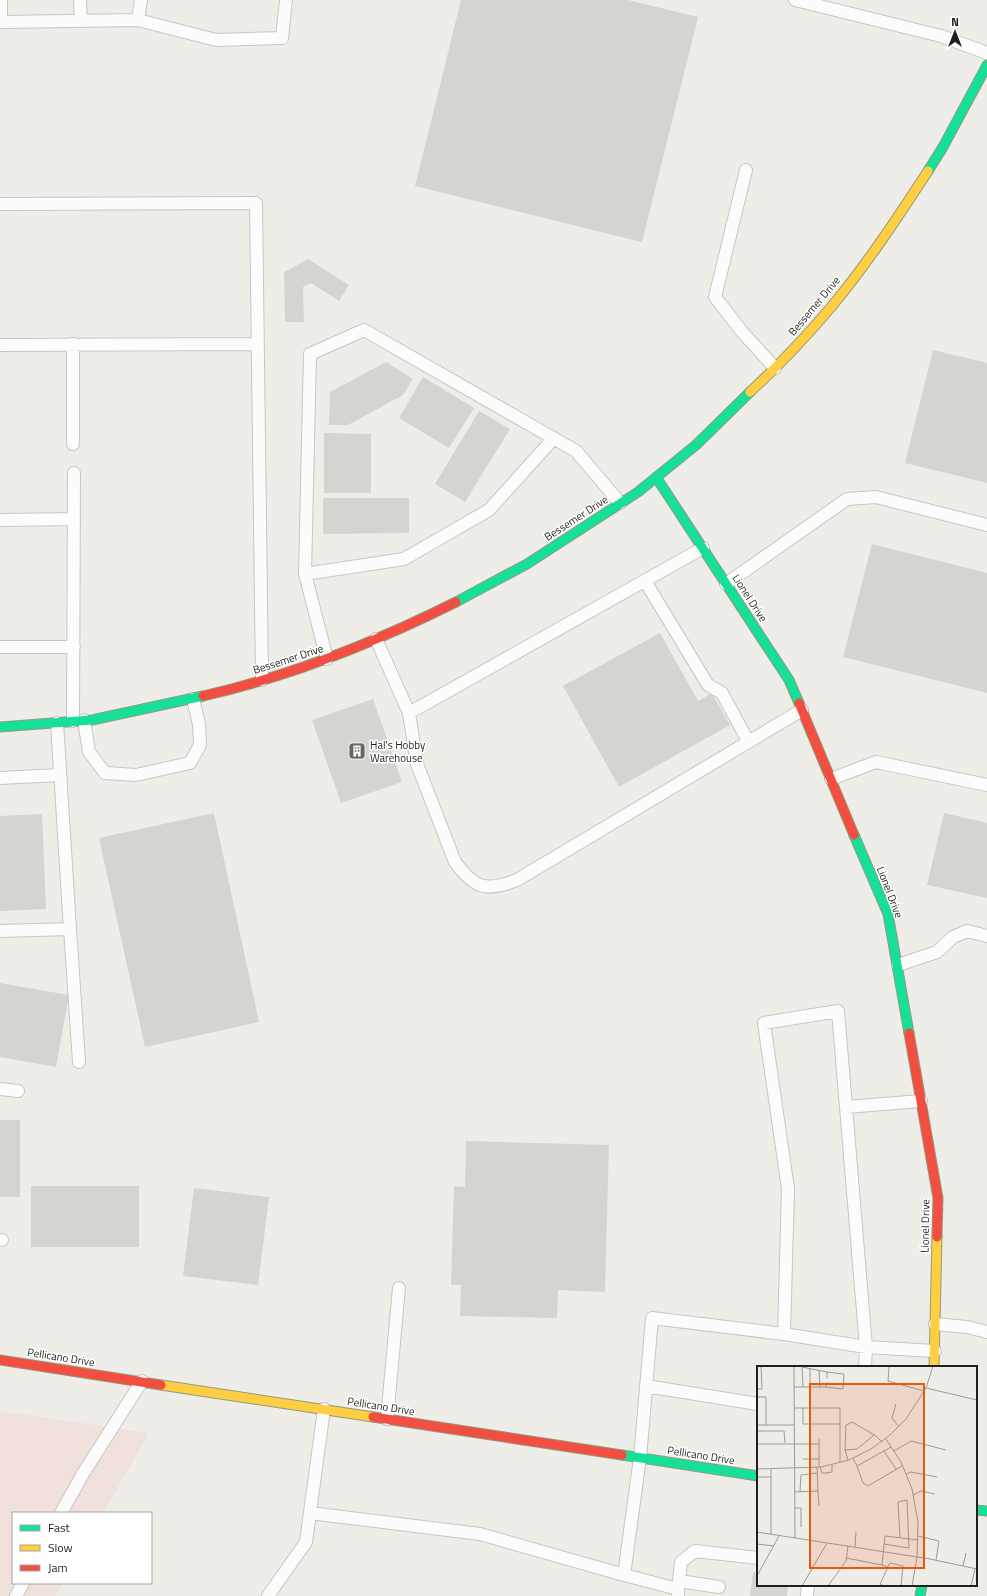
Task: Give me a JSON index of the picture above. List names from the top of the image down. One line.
{"streets":{"street":["Bessemer Drive","Lionel Drive","Pellicano Drive"]},"crossings":[["Bessemer Drive","Lionel Drive"]],"places":{"building":["Hal's Hobby Warehouse"]},"legend":["Fast","Slow","Jam"],"north":"top"}
